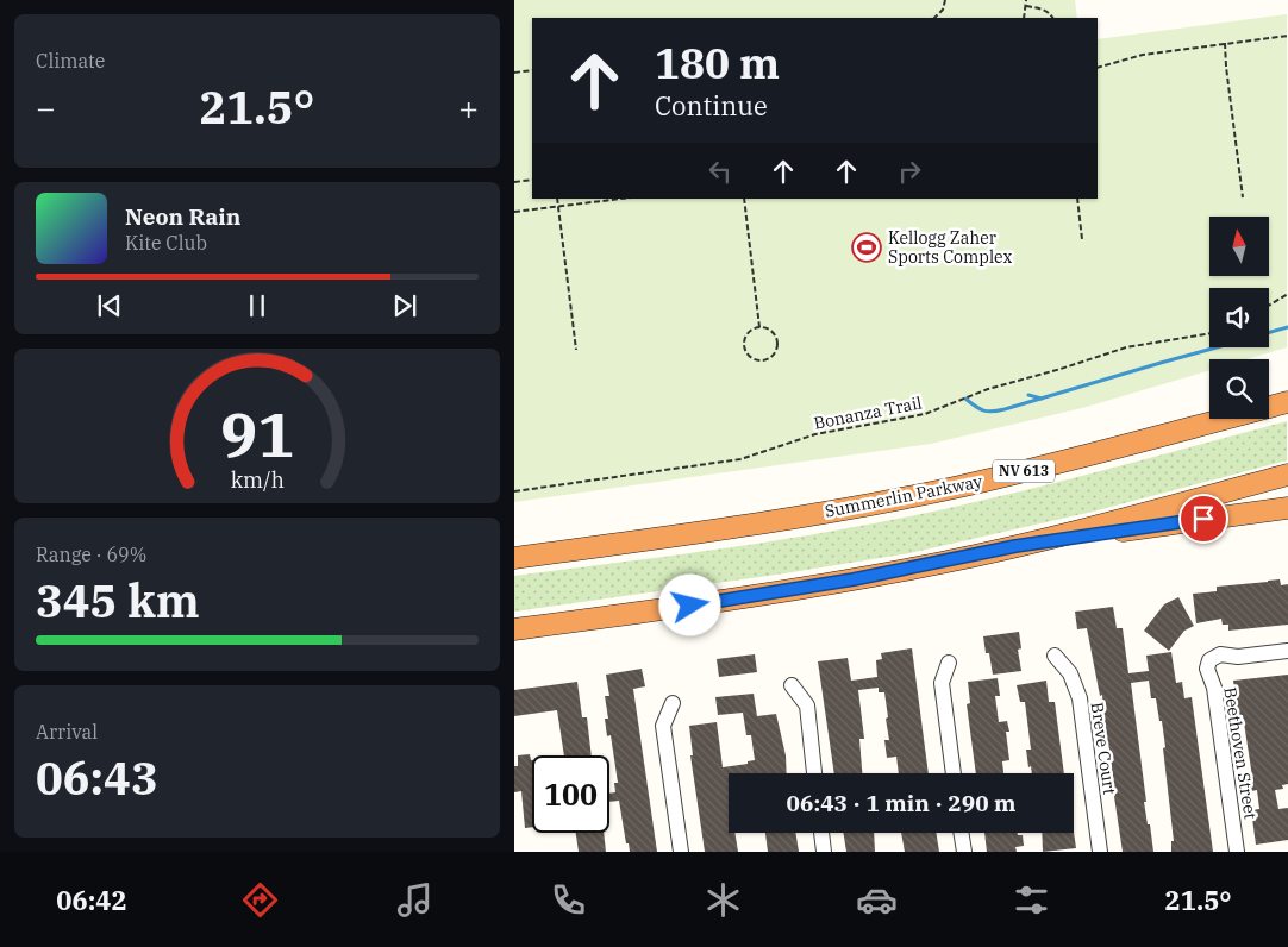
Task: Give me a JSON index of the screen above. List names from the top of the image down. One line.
{"streets":{"highway":["NV 613","Summerlin Parkway"],"street":["Breve Court","Beethoven Street"],"path":["Bonanza Trail"]},"places":{"sports":["Kellogg Zaher Sports Complex"]},"north":"top","page":{"tile":["Climate",["Range · 69%","345 km"],["Arrival","06:43"]],"turn":["180 m","Continue"],"heat":["−","21.5°","+"],"song":["Neon Rain","Kite Club"],"limit":"100","trip":"06:43 · 1 min · 290 m","tabs":["06:42","21.5°"],"gauge":["91","km/h"]}}
